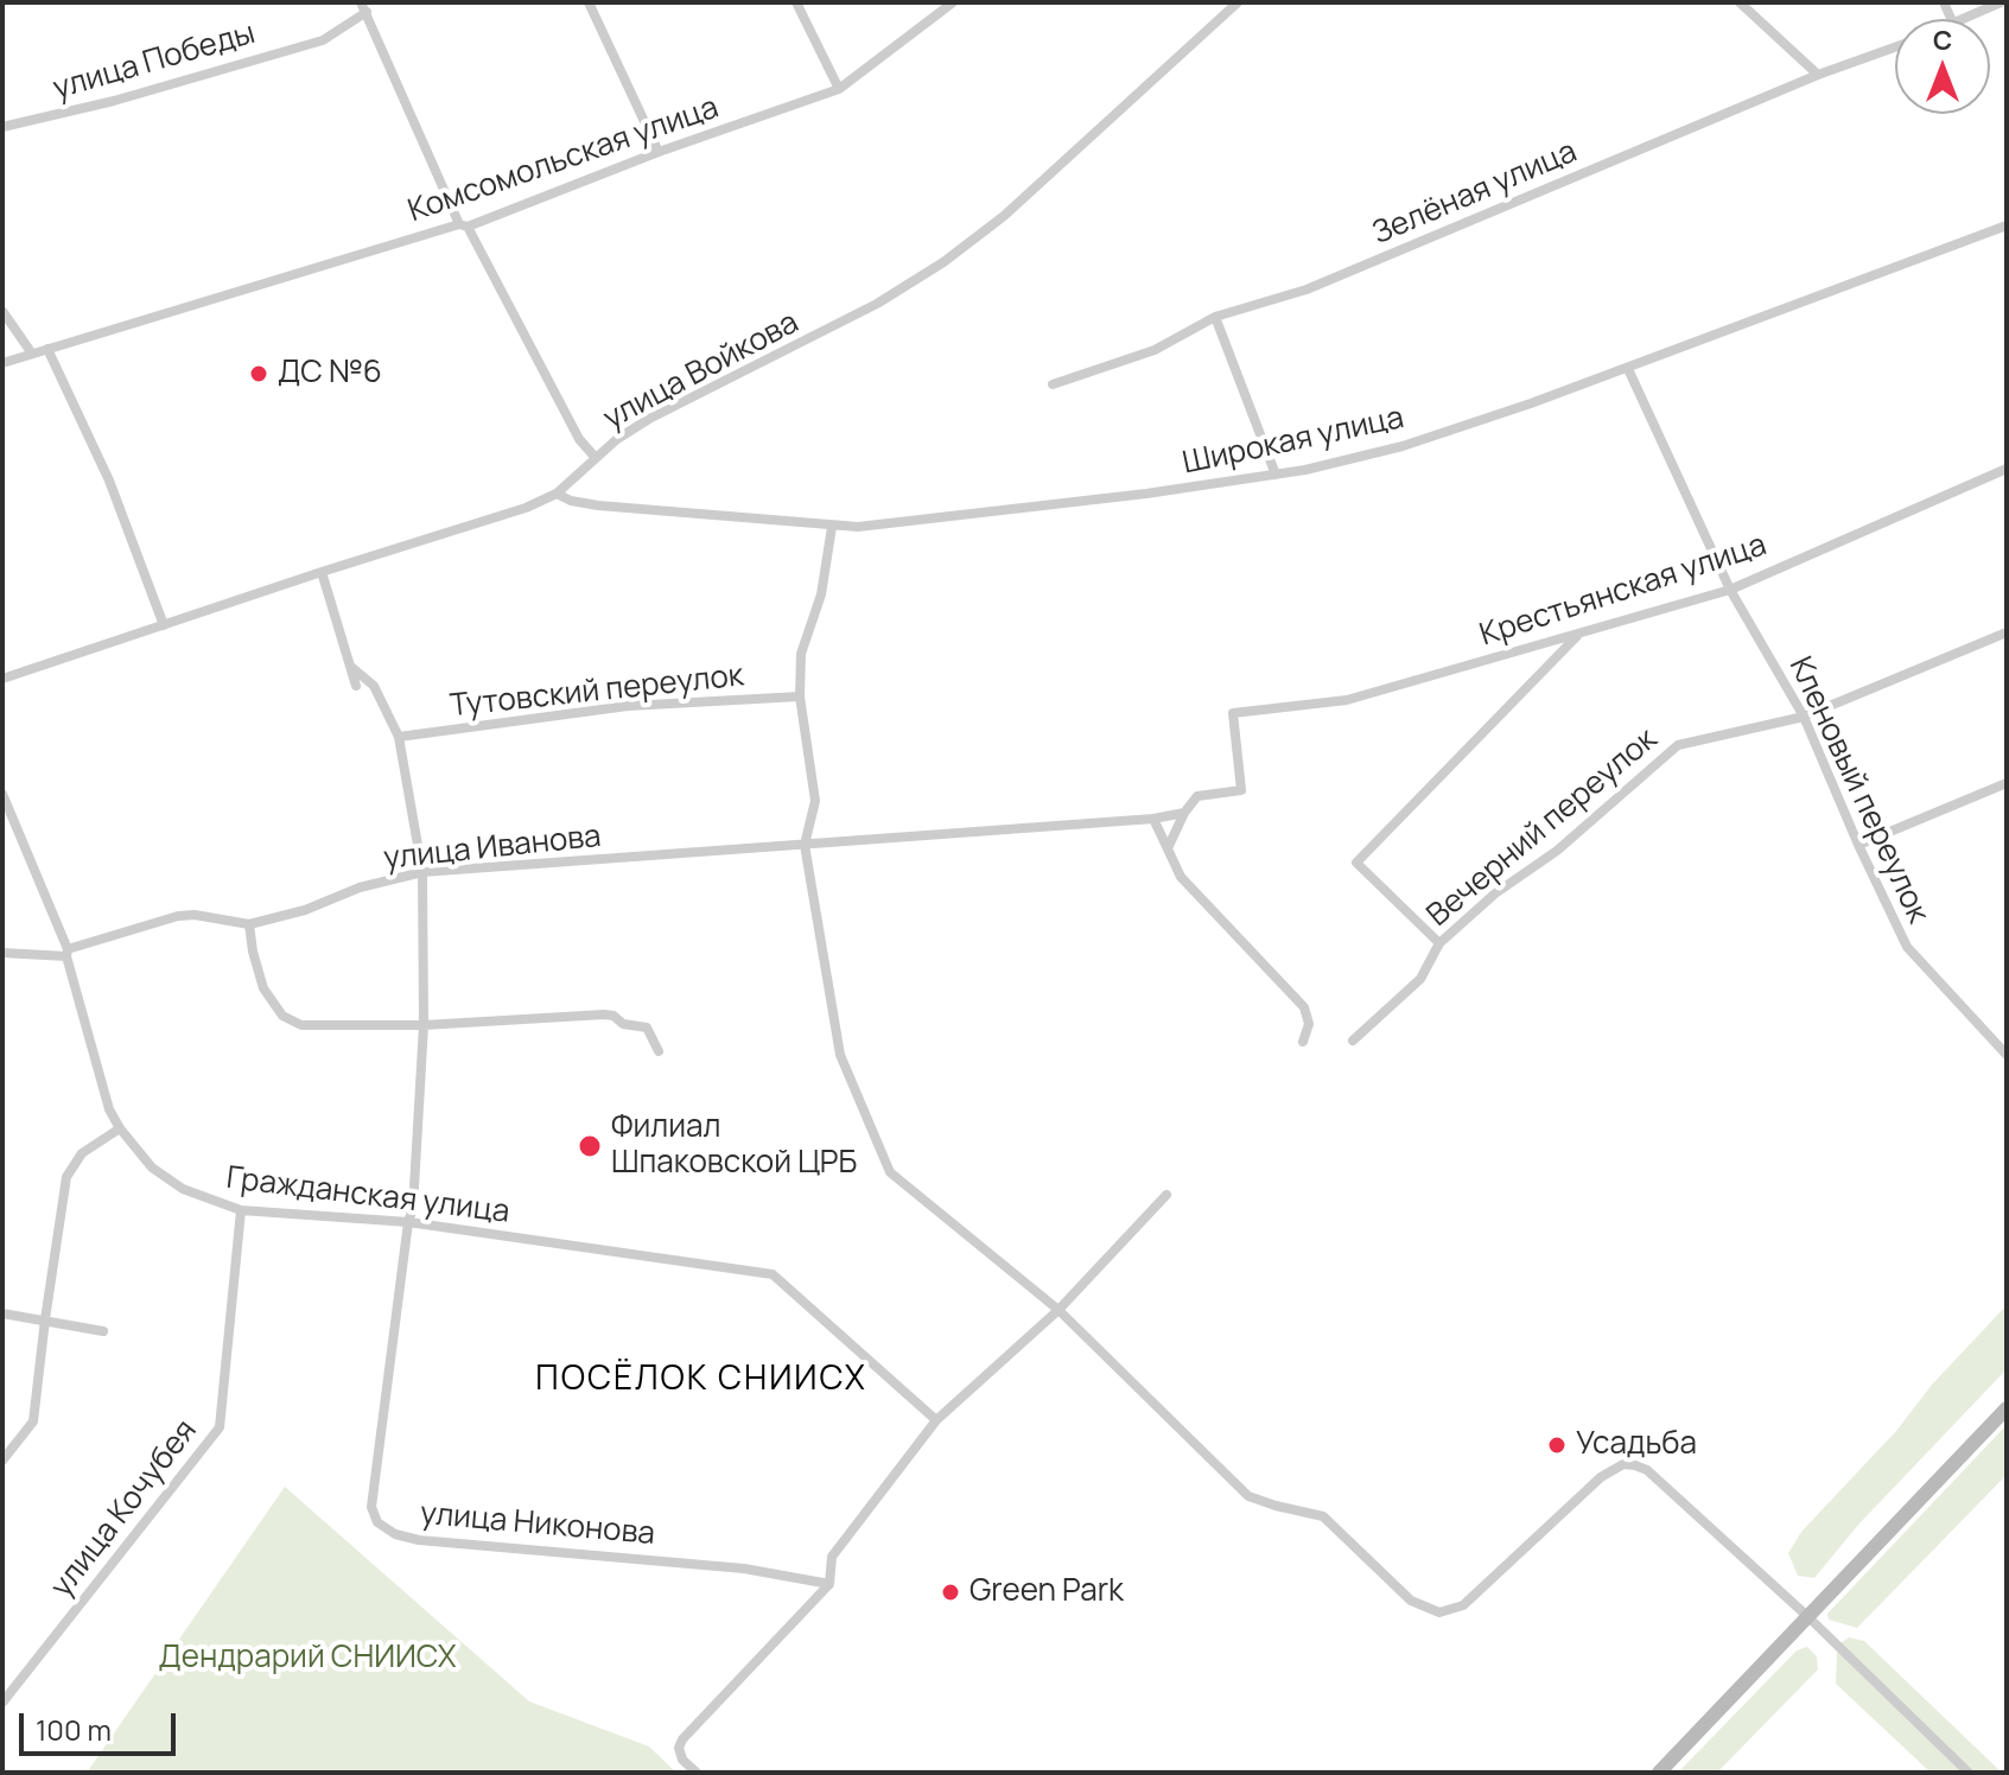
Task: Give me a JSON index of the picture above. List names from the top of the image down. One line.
{"streets":{"street":["улица Победы","Комсомольская улица","Зелёная улица","улица Войкова","Широкая улица","Крестьянская улица","Тутовский переулок","Кленовый переулок","Вечерний переулок","улица Иванова","Гражданская улица","улица Кочубея","улица Никонова"]},"crossings":[["улица Войкова","Широкая улица"],["Широкая улица","Кленовый переулок"],["Крестьянская улица","Кленовый переулок"],["Крестьянская улица","улица Иванова"],["Тутовский переулок","улица Никонова"],["Кленовый переулок","Вечерний переулок"],["улица Иванова","Гражданская улица"],["улица Иванова","улица Никонова"],["Гражданская улица","улица Кочубея"],["Гражданская улица","улица Никонова"]],"districts":["ПОСЁЛОК СНИИСХ"],"parks":["Дендрарий СНИИСХ"],"places":["ДС №6","Филиал Шпаковской ЦРБ","Усадьба","Green Park"],"scale_bar":"100 m","north":"top"}
